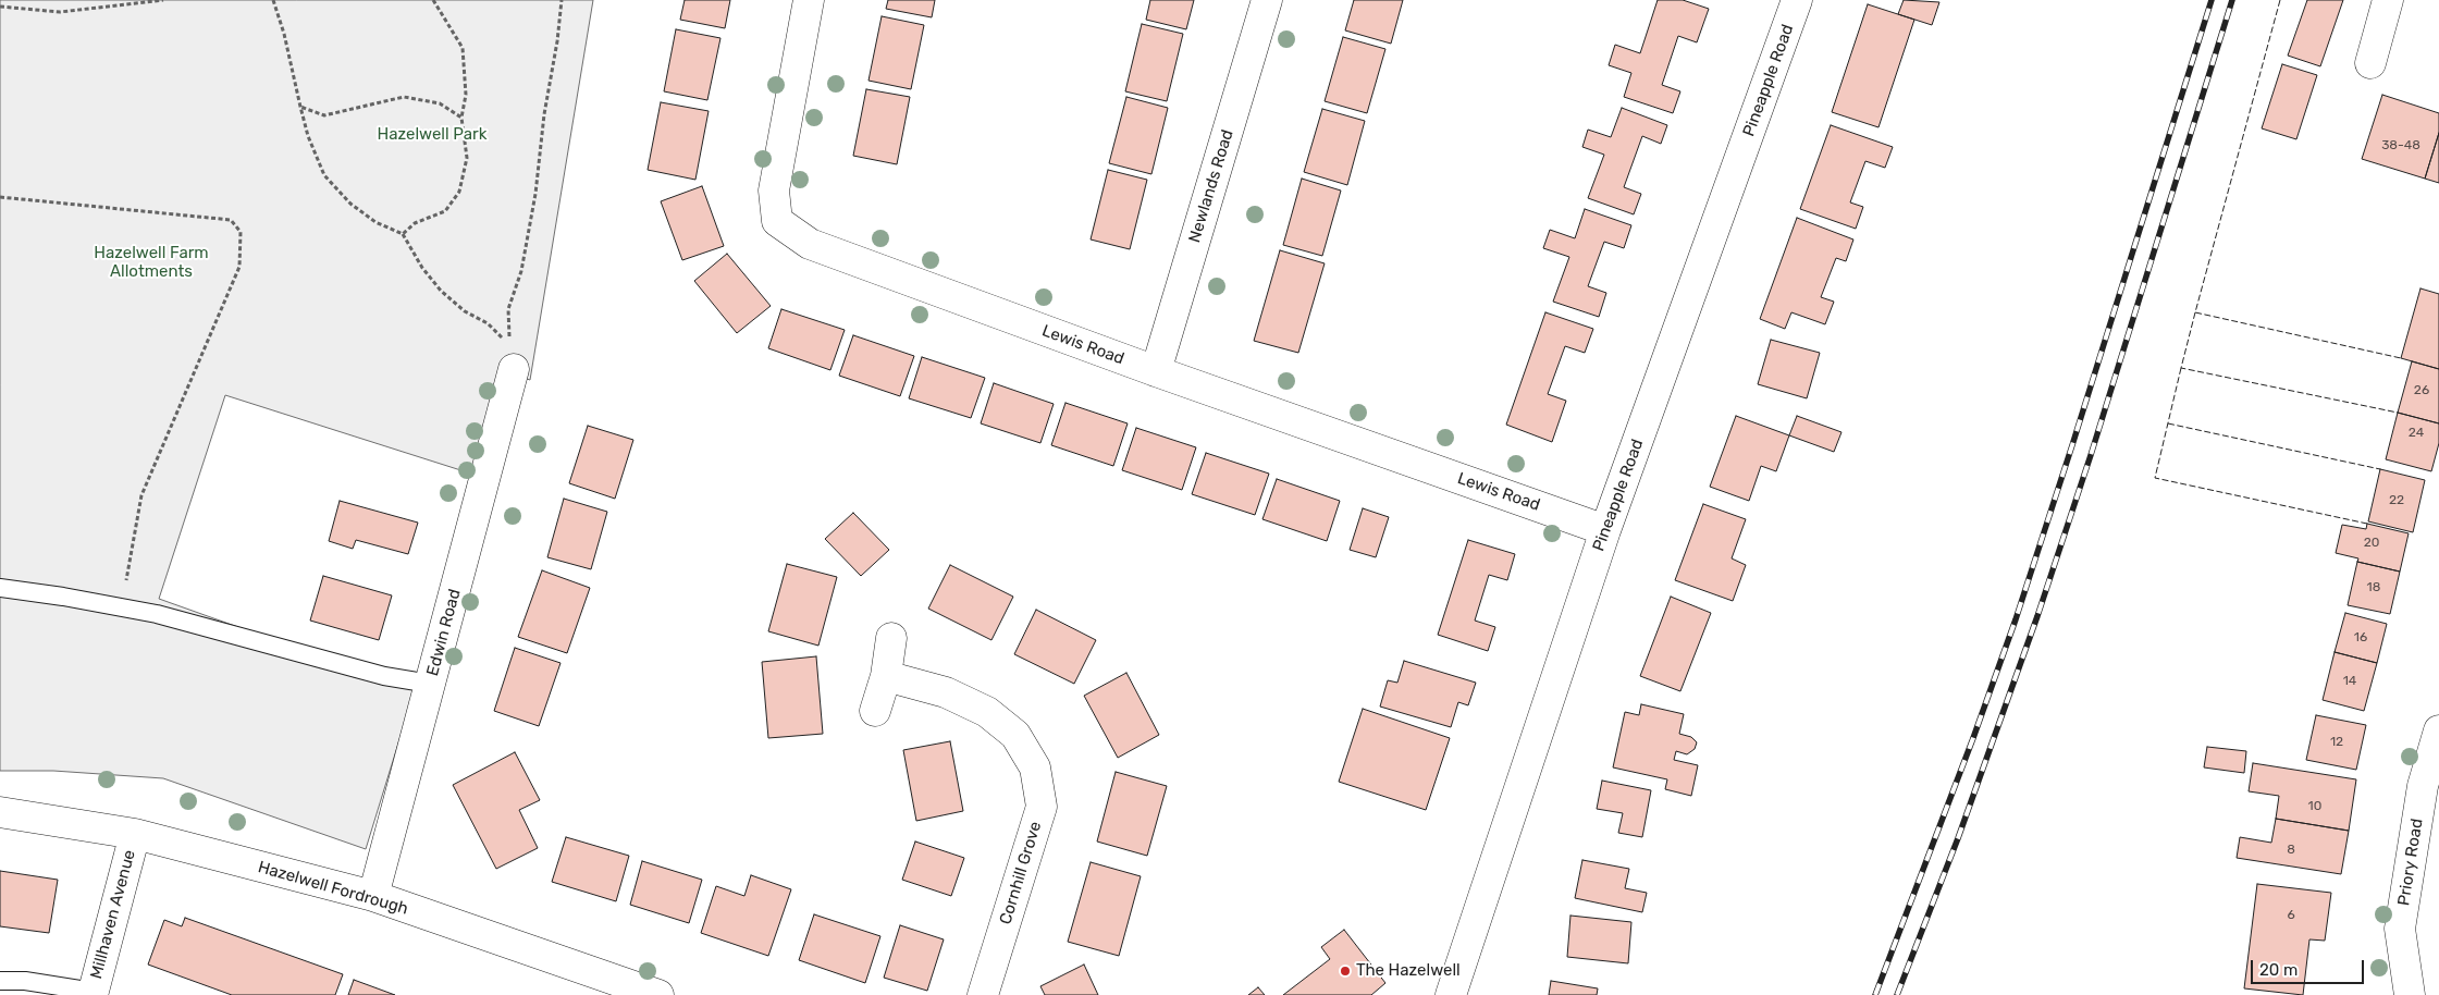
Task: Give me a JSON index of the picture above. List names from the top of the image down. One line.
{"streets":{"street":["Pineapple Road","Newlands Road","Lewis Road","Edwin Road","Priory Road","Cornhill Grove","Hazelwell Fordrough","Millhaven Avenue"]},"crossings":[["Pineapple Road","Lewis Road"],["Newlands Road","Lewis Road"],["Edwin Road","Hazelwell Fordrough"],["Hazelwell Fordrough","Millhaven Avenue"]],"parks":["Hazelwell Park","Hazelwell Farm Allotments"],"places":["The Hazelwell"],"house_numbers":["38-48","26","24","22","20","18","16","14","12","10","8","6"],"scale_bar":"20 m"}
